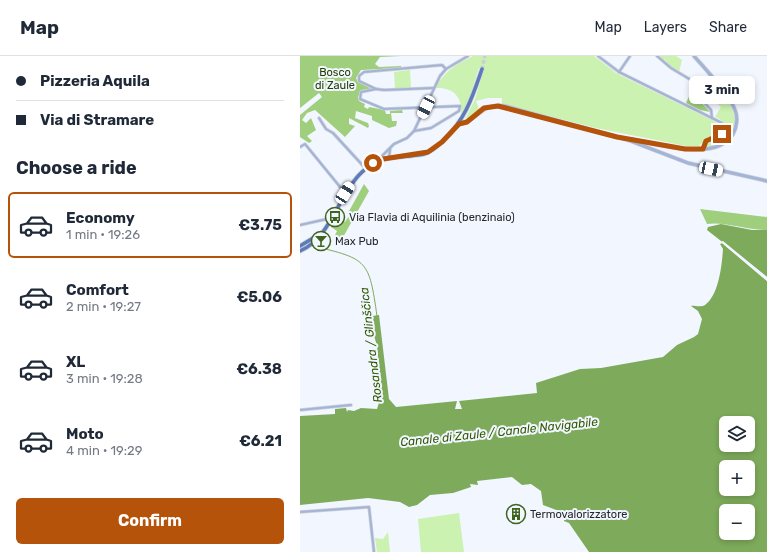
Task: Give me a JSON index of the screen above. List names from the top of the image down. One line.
{"water":["Rosandra / Glinščica","Canale di Zaule / Canale Navigabile"],"parks":["Bosco di Zaule"],"places":{"bus stop":["Via Flavia di Aquilinia (benzinaio)"],"bar":["Max Pub"],"building":["Termovalorizzatore"]},"page":{"header":"Map","nav":["Map","Layers","Share"],"banner":["Pizzeria Aquila","Via di Stramare"],"bubble":"3 min","heading":"Choose a ride","list":[{"name":"Economy","note":"1 min · 19:26","value":"€3.75"},{"name":"Comfort","note":"2 min · 19:27","value":"€5.06"},{"name":"XL","note":"3 min · 19:28","value":"€6.38"},{"name":"Moto","note":"4 min · 19:29","value":"€6.21"}],"map_buttons":["+","−"],"buttons":"Confirm"}}
